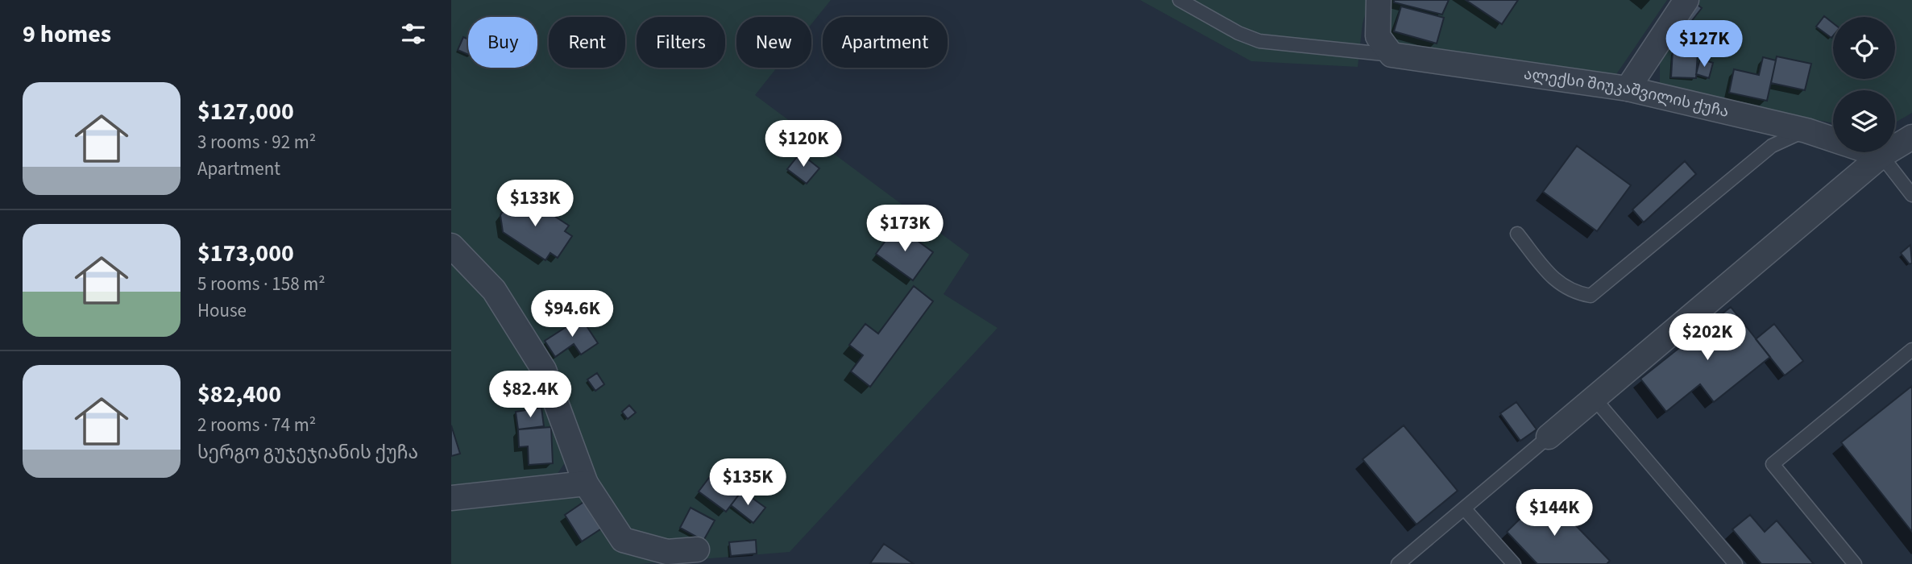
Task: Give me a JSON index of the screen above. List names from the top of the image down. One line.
{"streets":{"street":["ალექსი შიუკაშვილის ქუჩა"]},"page":{"heading":"9 homes","chip":["Buy","Rent","Filters","New","Apartment"],"price":["$127K","$120K","$133K","$173K","$94.6K","$202K","$82.4K","$135K","$144K"],"list":[{"name":"$127,000","note":"3 rooms · 92 m² · Apartment"},{"name":"$173,000","note":"5 rooms · 158 m² · House"},{"name":"$82,400","note":"2 rooms · 74 m² · სერგო გუჯეჯიანის ქუჩა"}]}}
